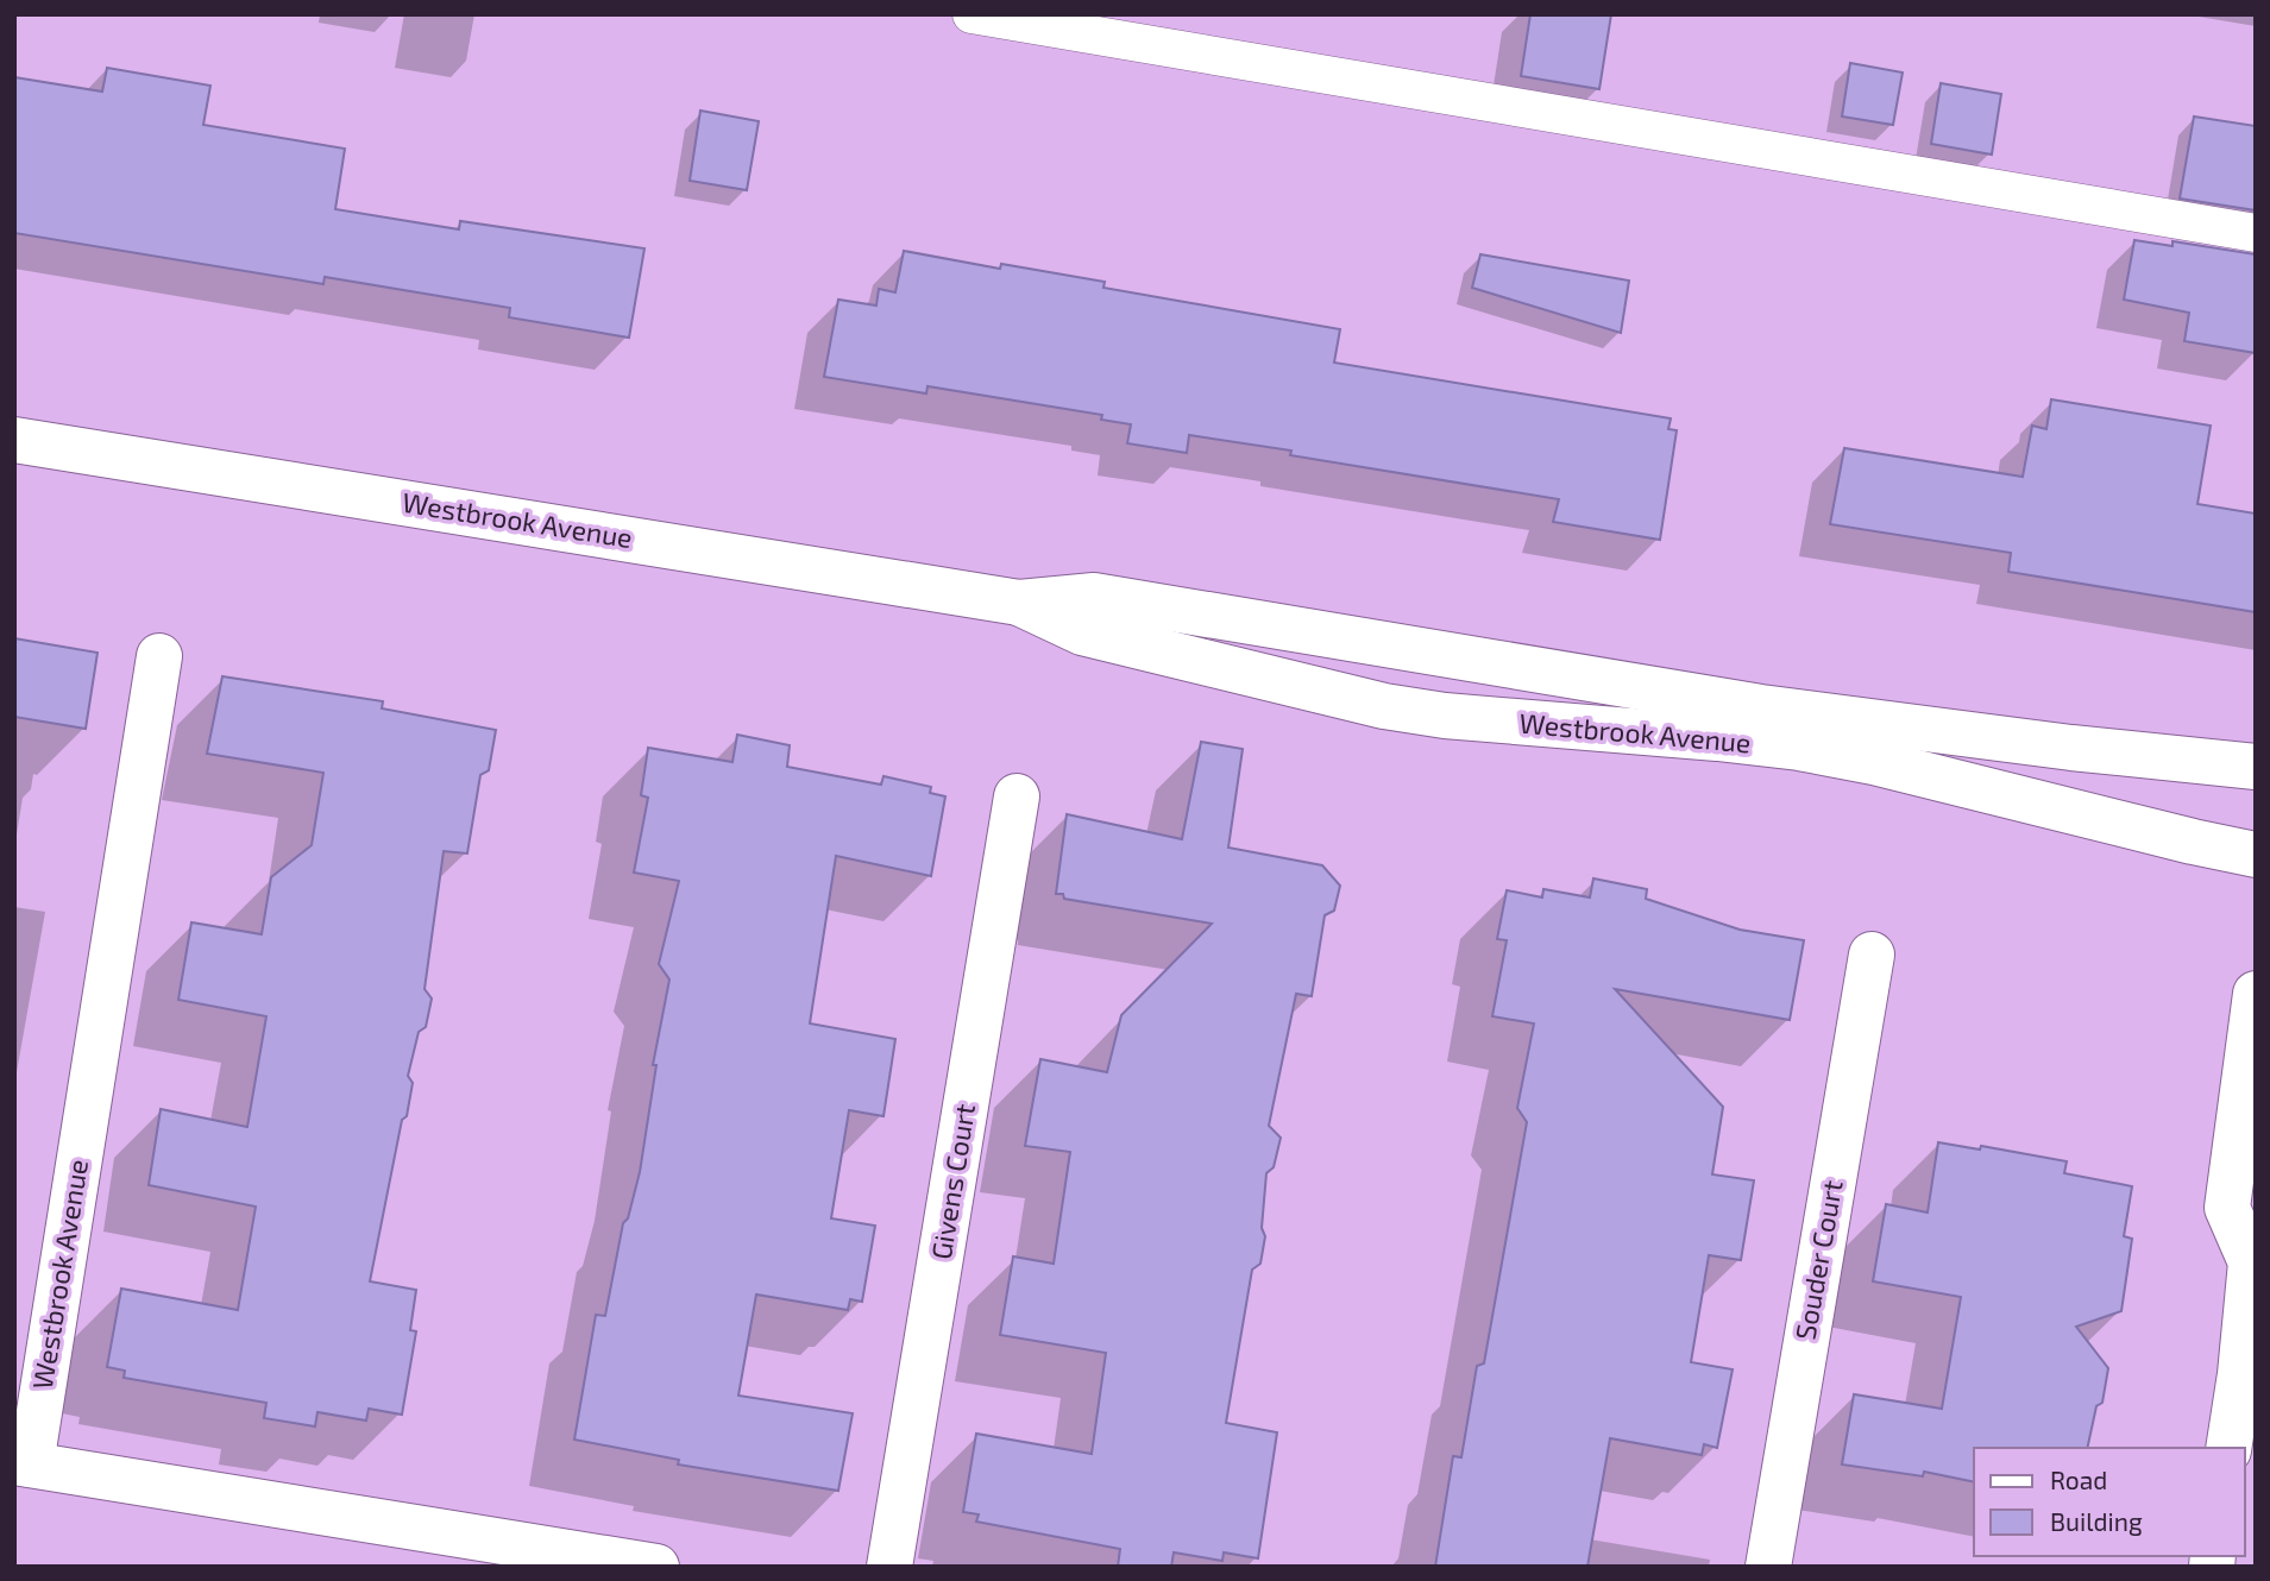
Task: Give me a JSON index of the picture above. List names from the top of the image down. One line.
{"streets":{"street":["Westbrook Avenue","Givens Court","Souder Court"]},"legend":["Road","Building"]}
